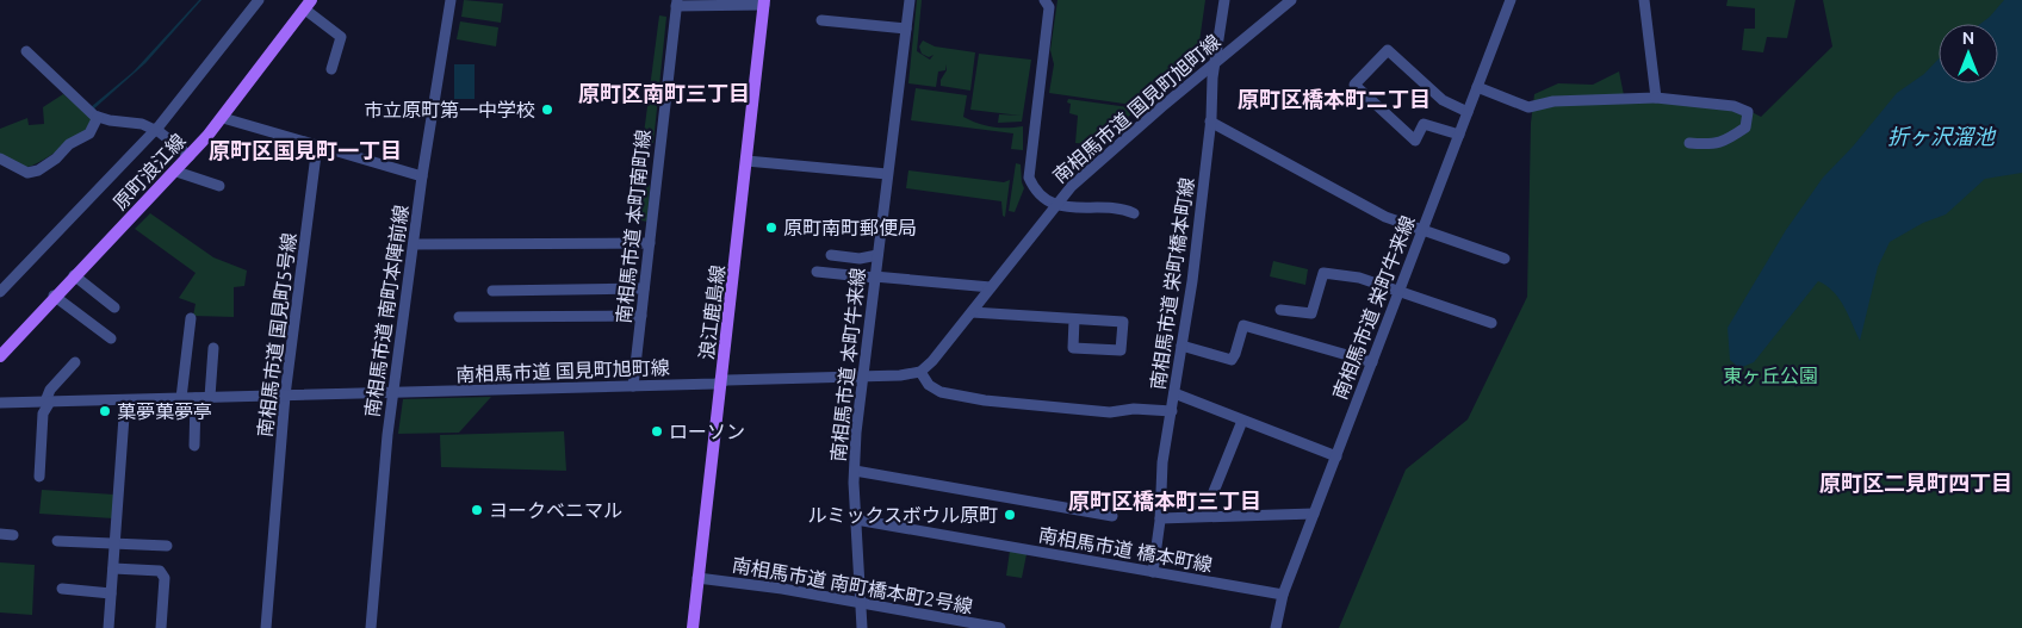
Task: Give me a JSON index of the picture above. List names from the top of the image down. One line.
{"streets":{"main road":["原町浪江線","浪江鹿島線"],"street":["南相馬市道 国見町旭町線","南相馬市道 本町南町線","南相馬市道 栄町橋本町線","南相馬市道 栄町牛来線","南相馬市道 南町本陣前線","南相馬市道 国見町5号線","南相馬市道 本町牛来線","南相馬市道 橋本町線","南相馬市道 南町橋本町2号線"]},"crossings":[["南相馬市道 国見町旭町線","南相馬市道 本町南町線"],["南相馬市道 国見町旭町線","南相馬市道 栄町橋本町線"],["南相馬市道 国見町旭町線","南相馬市道 南町本陣前線"],["南相馬市道 国見町旭町線","浪江鹿島線"],["南相馬市道 国見町旭町線","南相馬市道 国見町5号線"],["南相馬市道 国見町旭町線","南相馬市道 本町牛来線"],["南相馬市道 栄町橋本町線","南相馬市道 橋本町線"],["南相馬市道 栄町牛来線","南相馬市道 橋本町線"],["浪江鹿島線","南相馬市道 南町橋本町2号線"],["南相馬市道 本町牛来線","南相馬市道 橋本町線"],["南相馬市道 本町牛来線","南相馬市道 南町橋本町2号線"]],"districts":["原町区南町三丁目","原町区橋本町二丁目","原町区国見町一丁目","原町区二見町四丁目","原町区橋本町三丁目"],"water":["折ヶ沢溜池"],"parks":["東ヶ丘公園"],"places":["市立原町第一中学校","原町南町郵便局","菓夢菓夢亭","ローソン","ヨークベニマル","ルミックスボウル原町"],"north":"top"}
